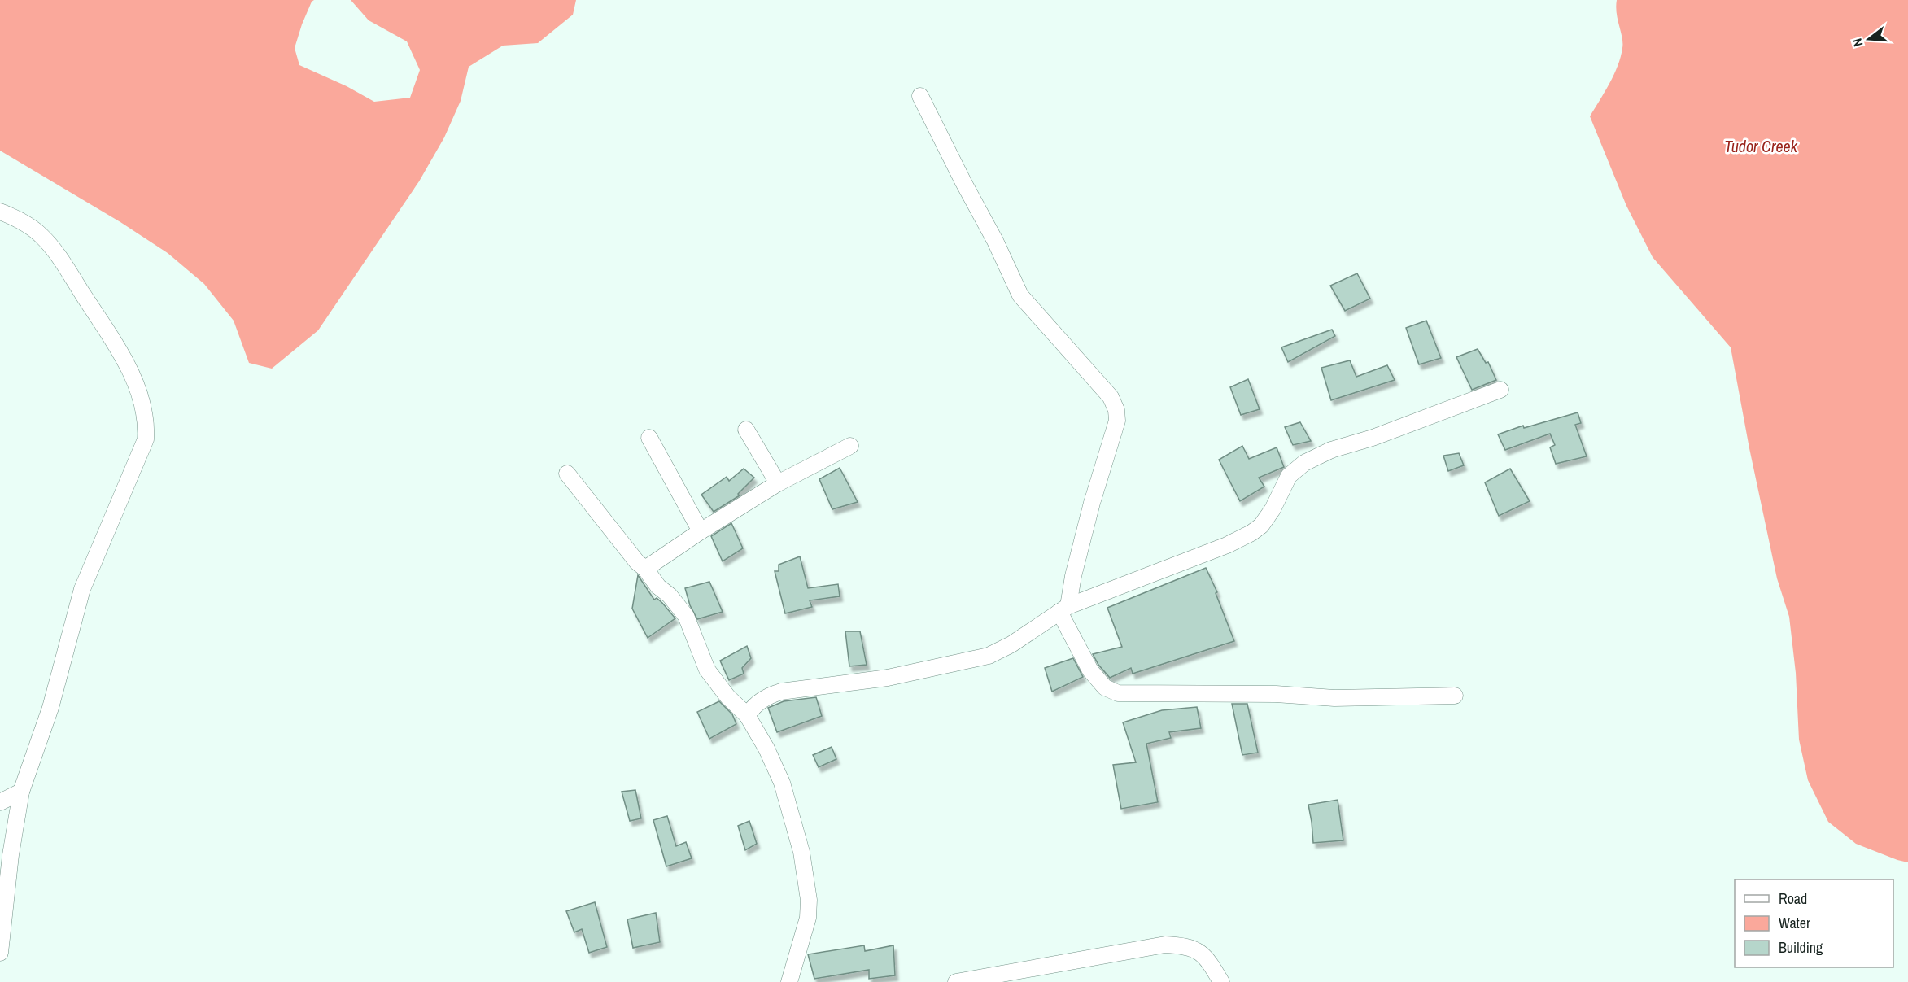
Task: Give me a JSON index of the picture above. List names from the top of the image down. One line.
{"water":["Tudor Creek"],"legend":["Road","Water","Building"],"north":"left"}
